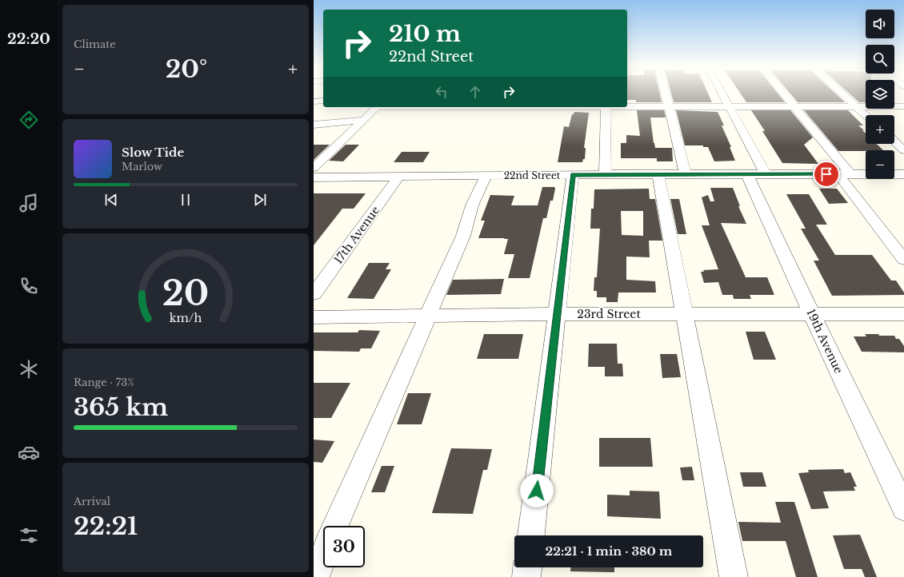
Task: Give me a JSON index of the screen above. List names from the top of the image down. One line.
{"streets":{"street":["22nd Street","17th Avenue","23rd Street","19th Avenue"]},"crossings":[["22nd Street","17th Avenue"],["22nd Street","19th Avenue"],["23rd Street","19th Avenue"]],"page":{"tabs":"22:20","tile":["Climate",["Range · 73%","365 km"],["Arrival","22:21"]],"map_buttons":["+","−"],"turn":["210 m","22nd Street"],"heat":["−","20°","+"],"song":["Slow Tide","Marlow"],"limit":"30","trip":"22:21 · 1 min · 380 m","gauge":["20","km/h"]}}
